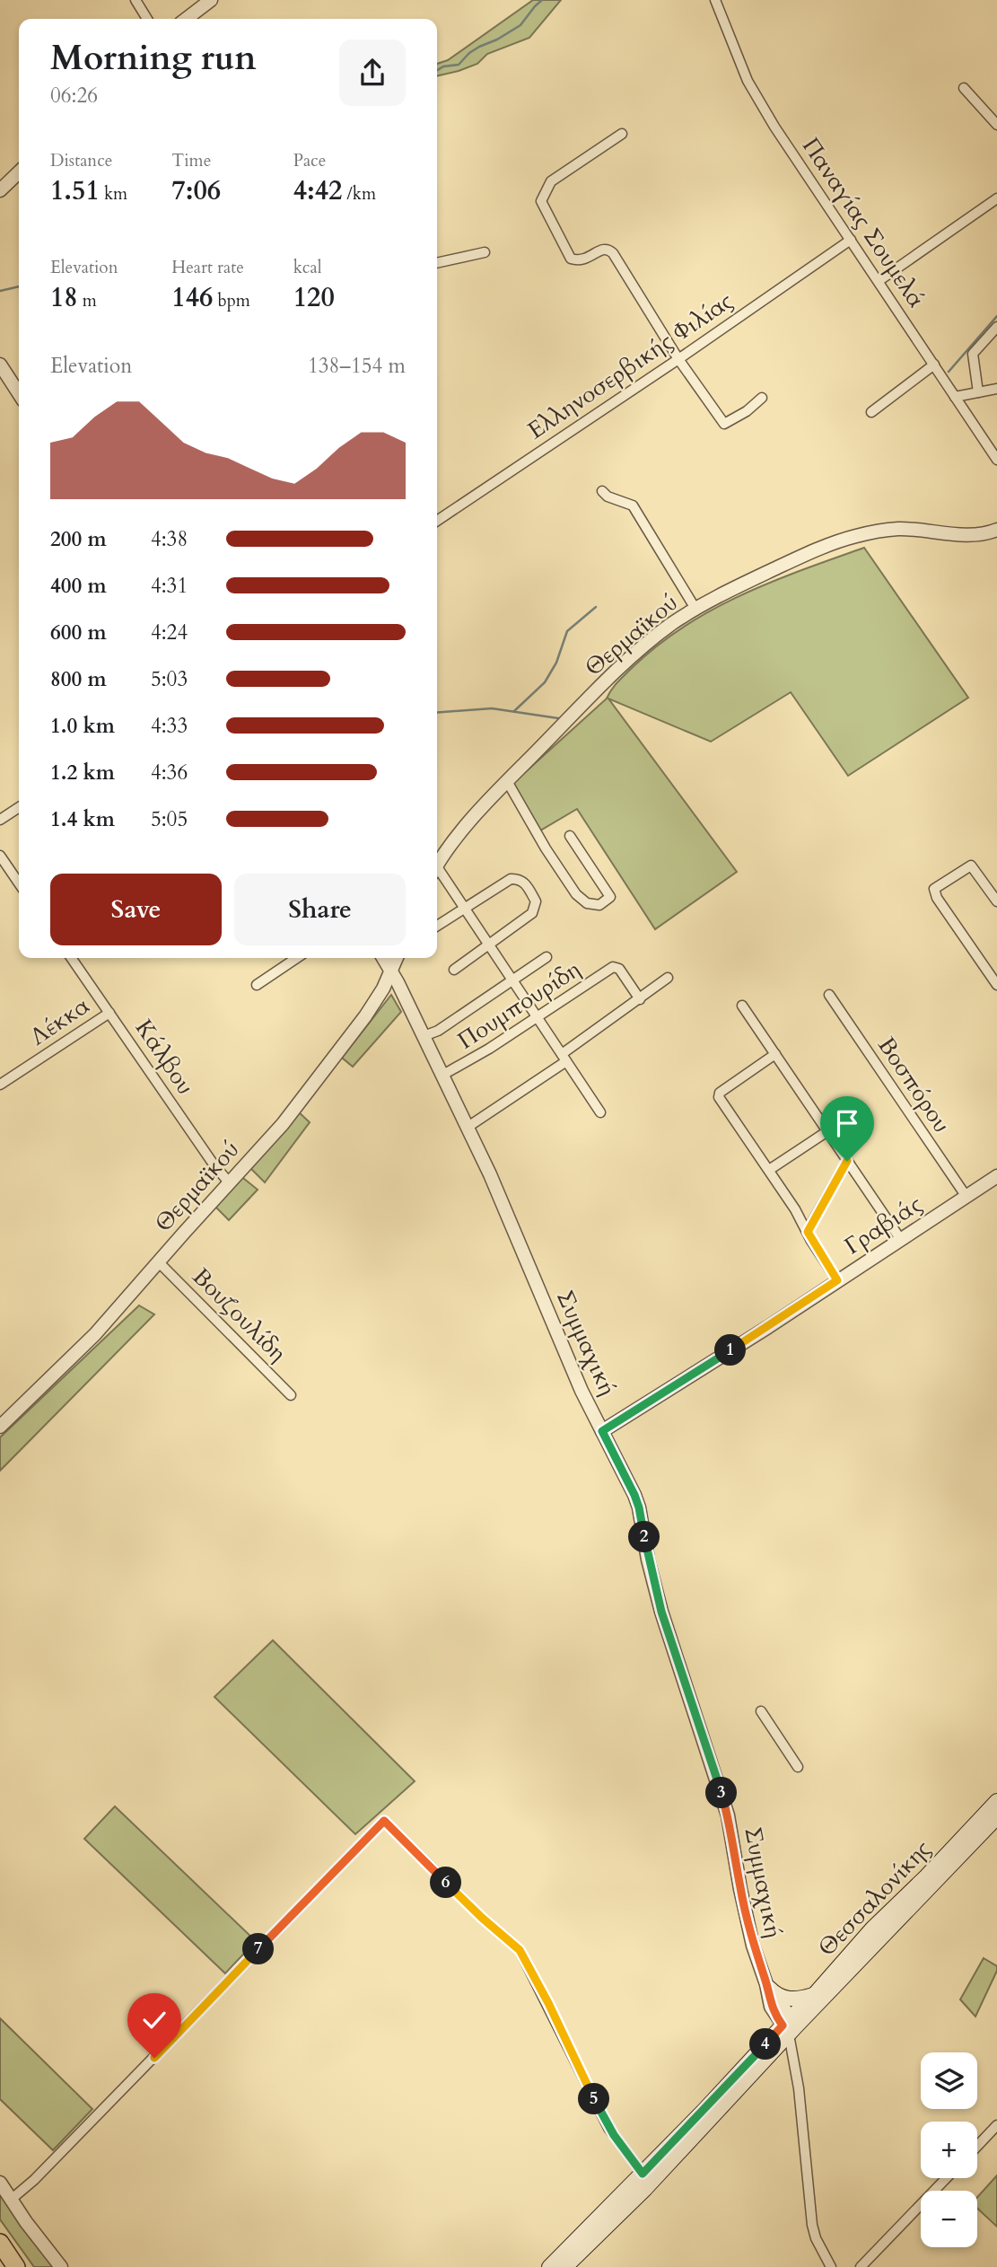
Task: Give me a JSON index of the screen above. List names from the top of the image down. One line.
{"streets":{"main road":["Θεσσαλονίκης"],"street":["Παναγίας Σουμελά","Ελληνοσερβικής Φιλίας","Θερμαϊκού","Πουμπουρίδη","Λέκκα","Κάλβου","Βοσπόρου","Γραβιάς","Βουζουλίδη","Συμμαχική"]},"crossings":[["Παναγίας Σουμελά","Ελληνοσερβικής Φιλίας"],["Θερμαϊκού","Κάλβου"],["Θερμαϊκού","Βουζουλίδη"],["Θερμαϊκού","Συμμαχική"],["Πουμπουρίδη","Συμμαχική"],["Λέκκα","Κάλβου"],["Βοσπόρου","Γραβιάς"],["Γραβιάς","Συμμαχική"],["Συμμαχική","Θεσσαλονίκης"]],"page":{"heading":["Morning run","06:26"],"stats":[["Distance","1.51 km"],["Time","7:06"],["Pace","4:42 /km"],["Elevation","18 m"],["Heart rate","146 bpm"],["kcal","120"]],"chart":["Elevation","138–154 m"],"list":[{"name":"200 m","note":"4:38"},{"name":"400 m","note":"4:31"},{"name":"600 m","note":"4:24"},{"name":"800 m","note":"5:03"},{"name":"1.0 km","note":"4:33"},{"name":"1.2 km","note":"4:36"},{"name":"1.4 km","note":"5:05"}],"buttons":["Save","Share"],"pins":["1","2","3","6","7","4","5"],"map_buttons":["+","−"]}}
